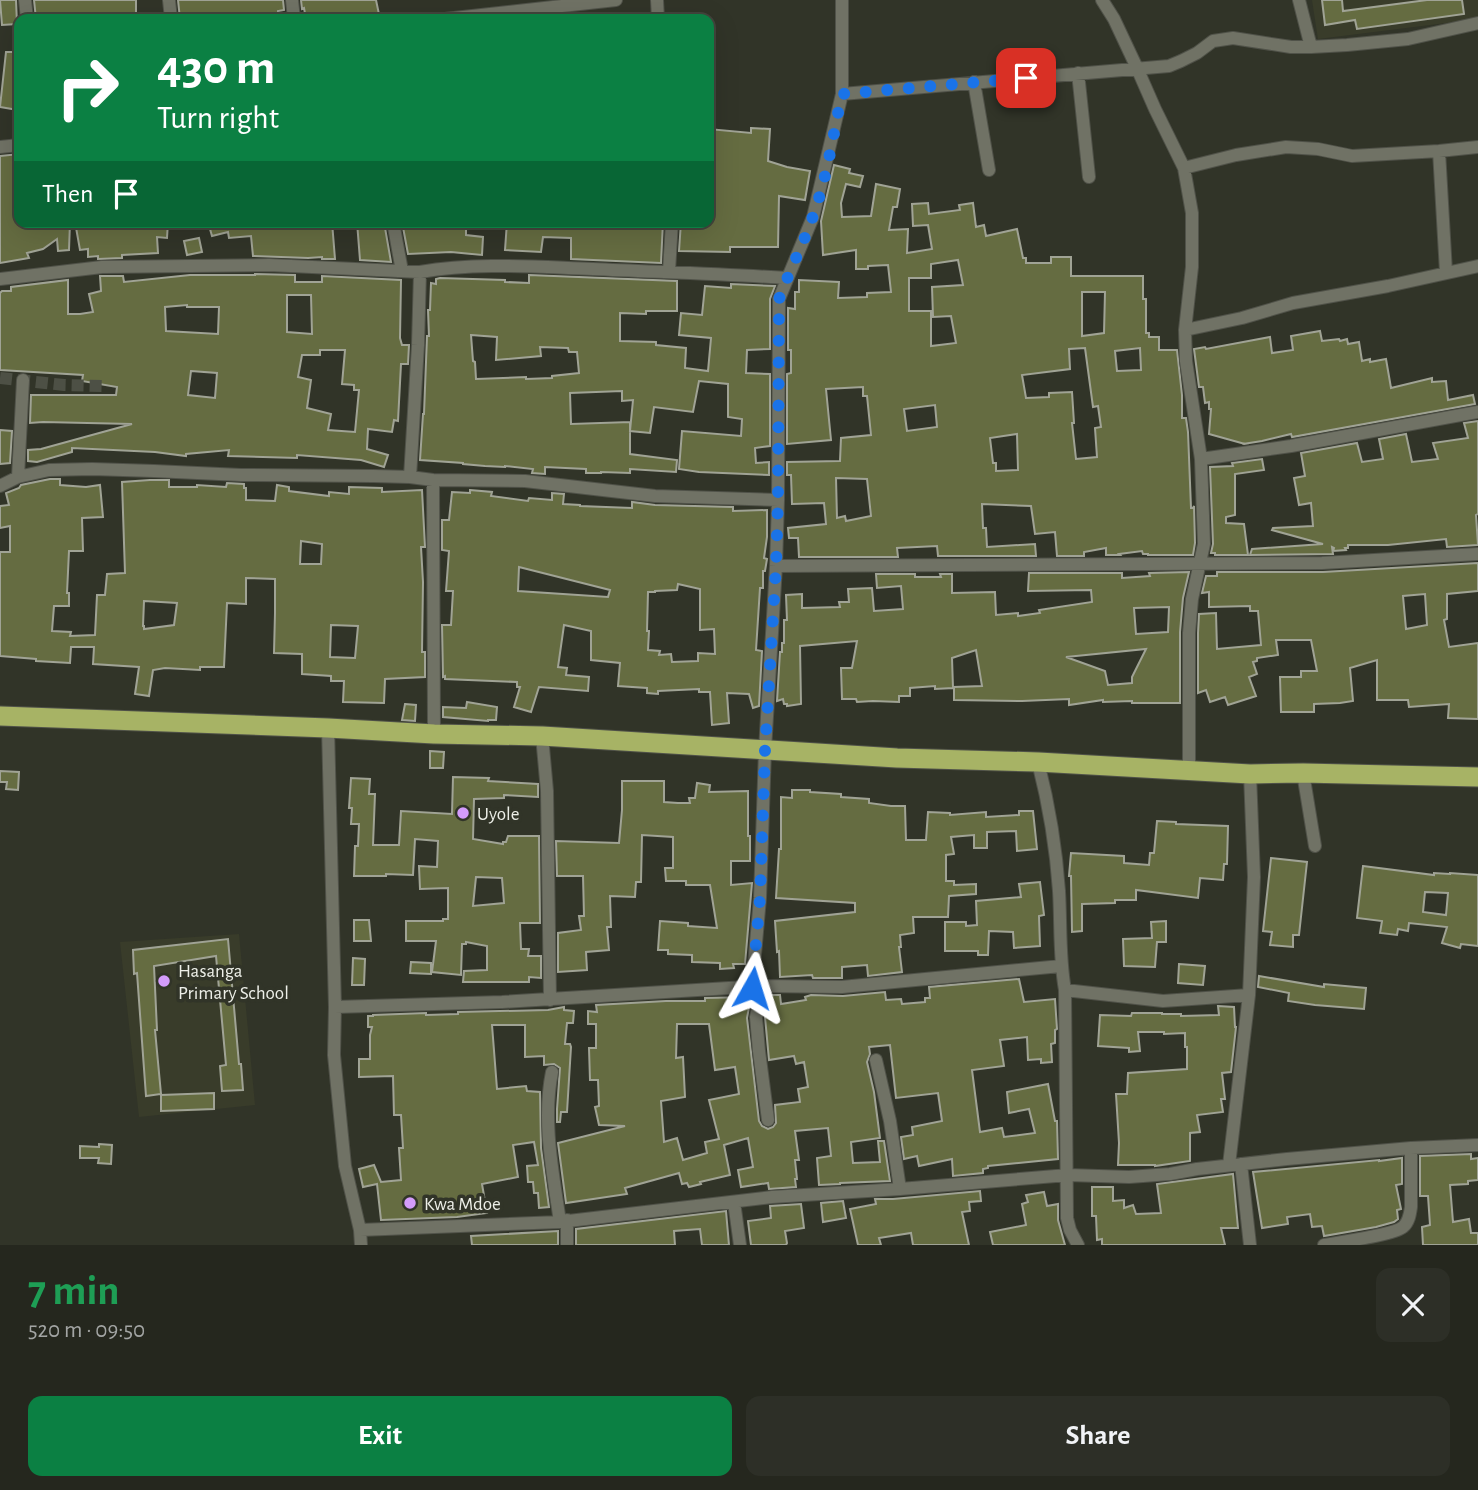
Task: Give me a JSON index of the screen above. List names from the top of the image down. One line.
{"places":["Uyole","Hasanga Primary School","Kwa Mdoe"],"page":{"turn":["430 m","Turn right"],"then":"Then","heading":["7 min","520 m · 09:50"],"buttons":["Exit","Share"]}}
